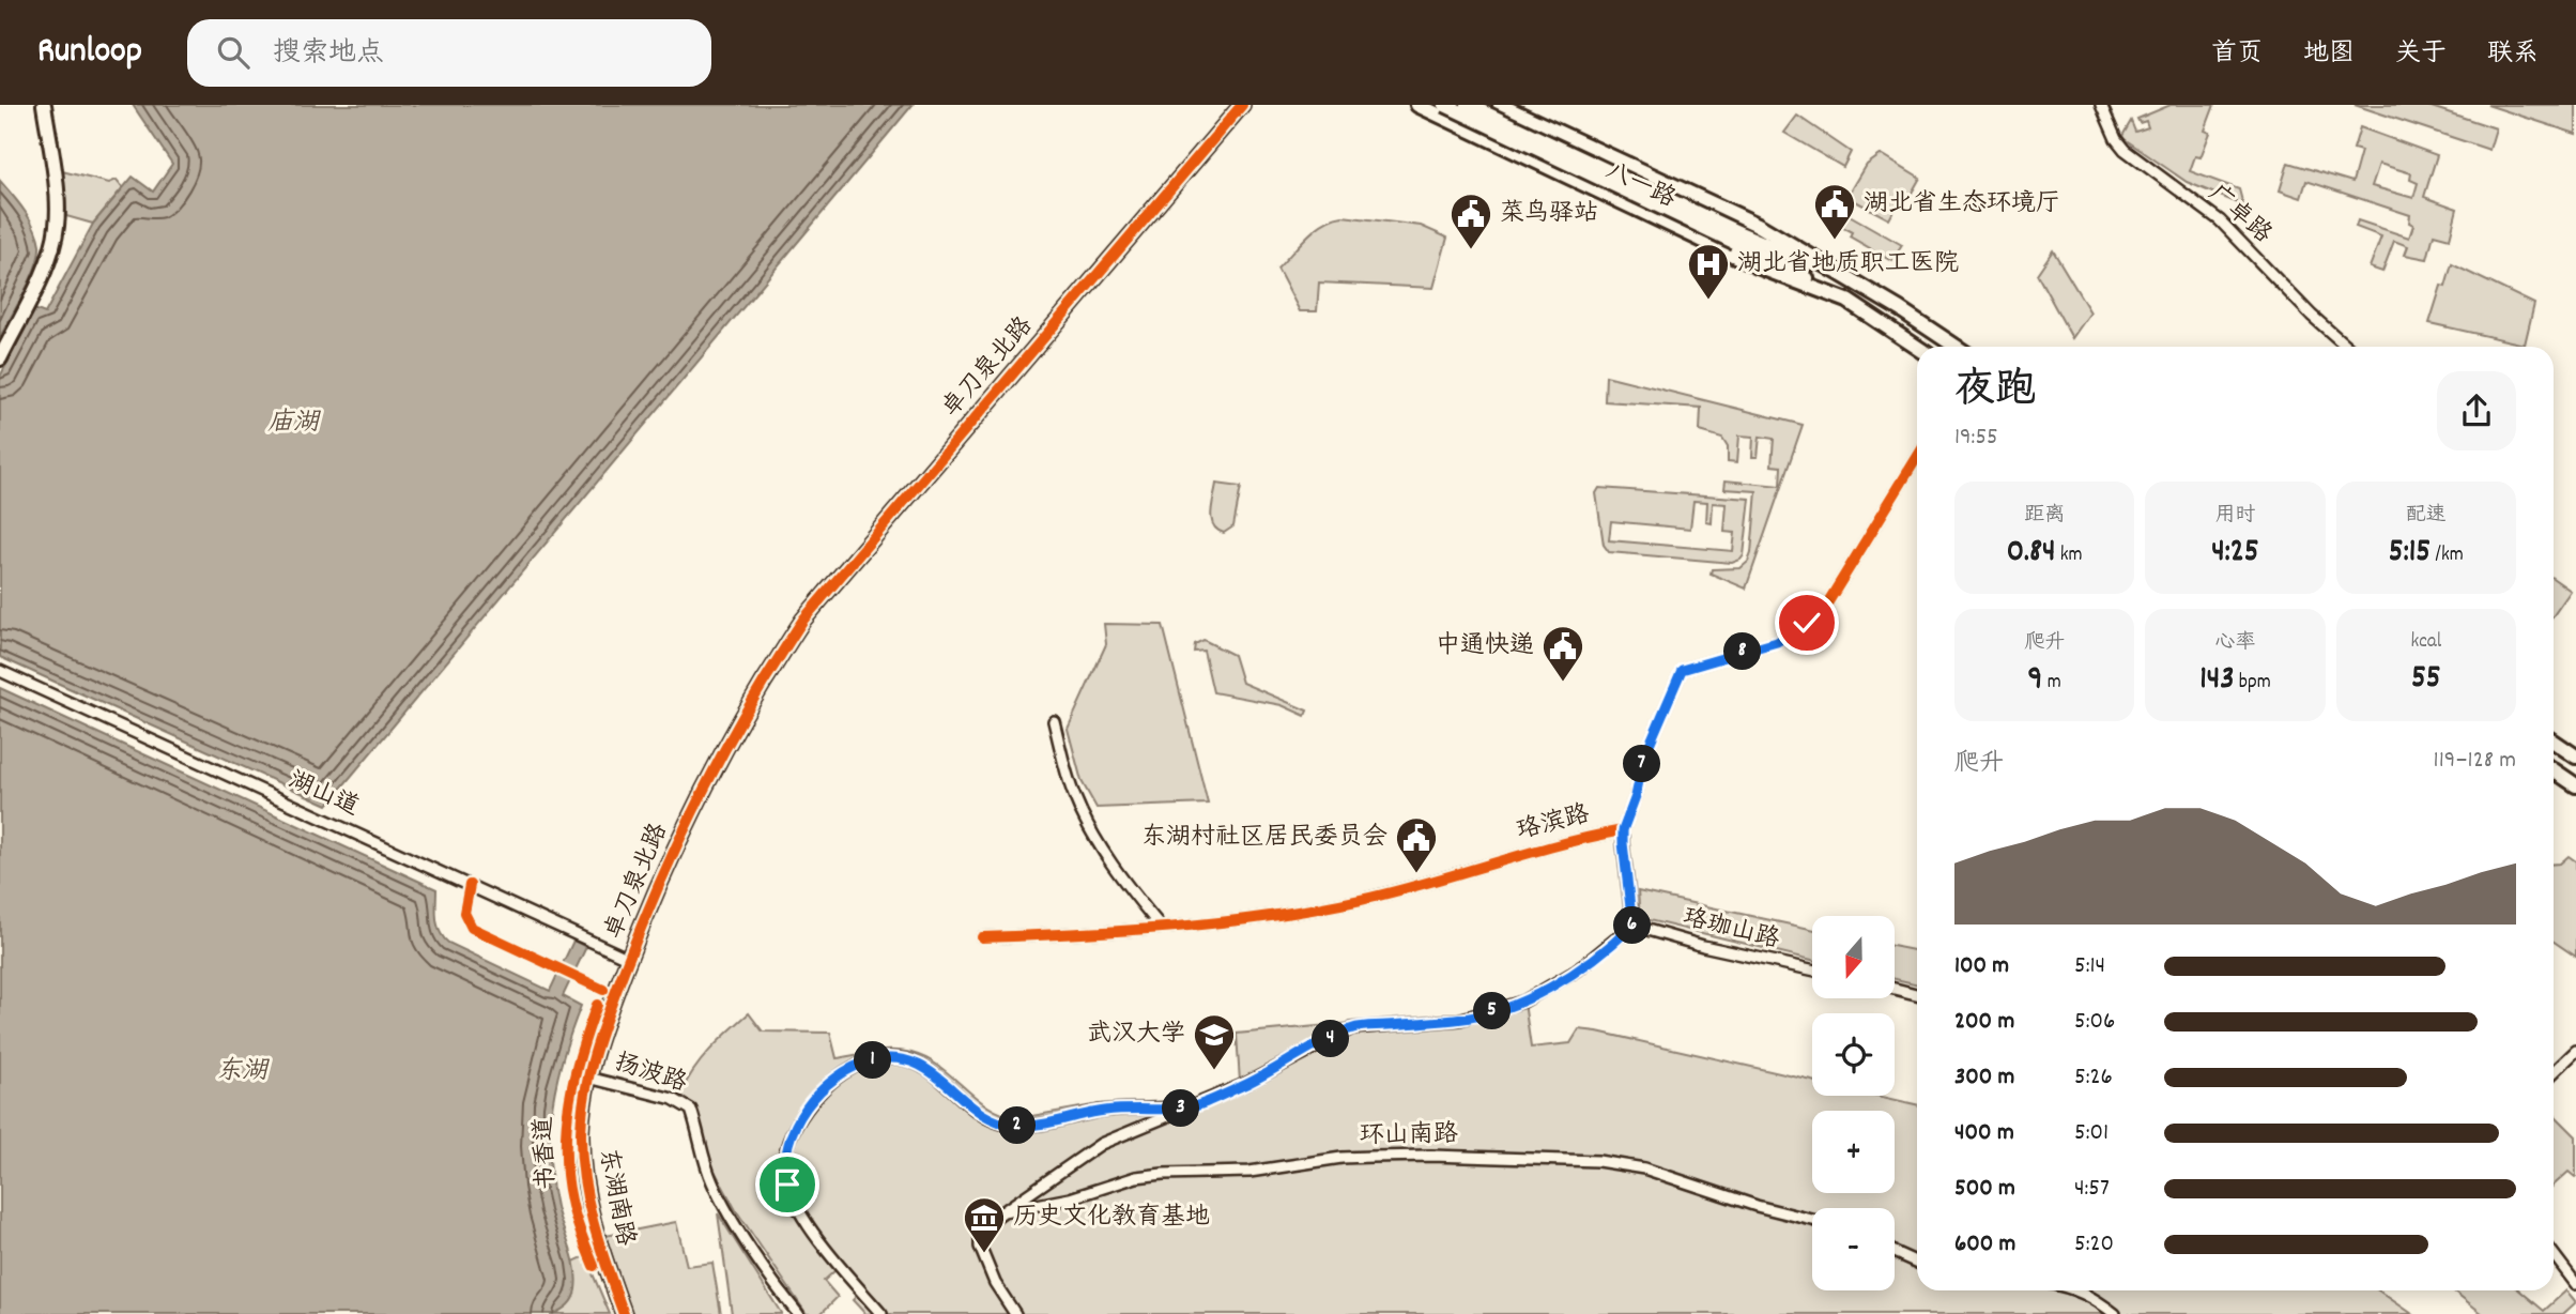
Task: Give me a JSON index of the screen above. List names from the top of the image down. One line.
{"streets":{"street":["八一路","广卓路","卓刀泉北路","湖山道","珞滨路","珞珈山路","扬波路","环山南路","东湖南路"],"cycle path":["书香道"]},"crossings":[["卓刀泉北路","湖山道"],["卓刀泉北路","东湖南路"],["湖山道","东湖南路"],["扬波路","东湖南路"]],"water":["庙湖","东湖"],"places":{"public building":["湖北省生态环境厅","菜鸟驿站","中通快递","东湖村社区居民委员会"],"hospital":["湖北省地质职工医院"],"school or university":["武汉大学"],"museum":["历史文化教育基地"]},"north":"bottom","page":{"header":"Runloop","search":"搜索地点","nav":["首页","地图","关于","联系"],"heading":["夜跑","19:55"],"stats":[["距离","0.84 km"],["用时","4:25"],["配速","5:15 /km"],["爬升","9 m"],["心率","143 bpm"],["kcal","55"]],"pins":["8","7","6","5","4","1","3","2"],"chart":["爬升","119–128 m"],"map_buttons":["+","−"],"list":[{"name":"100 m","note":"5:14"},{"name":"200 m","note":"5:06"},{"name":"300 m","note":"5:26"},{"name":"400 m","note":"5:01"},{"name":"500 m","note":"4:57"},{"name":"600 m","note":"5:20"}]}}
